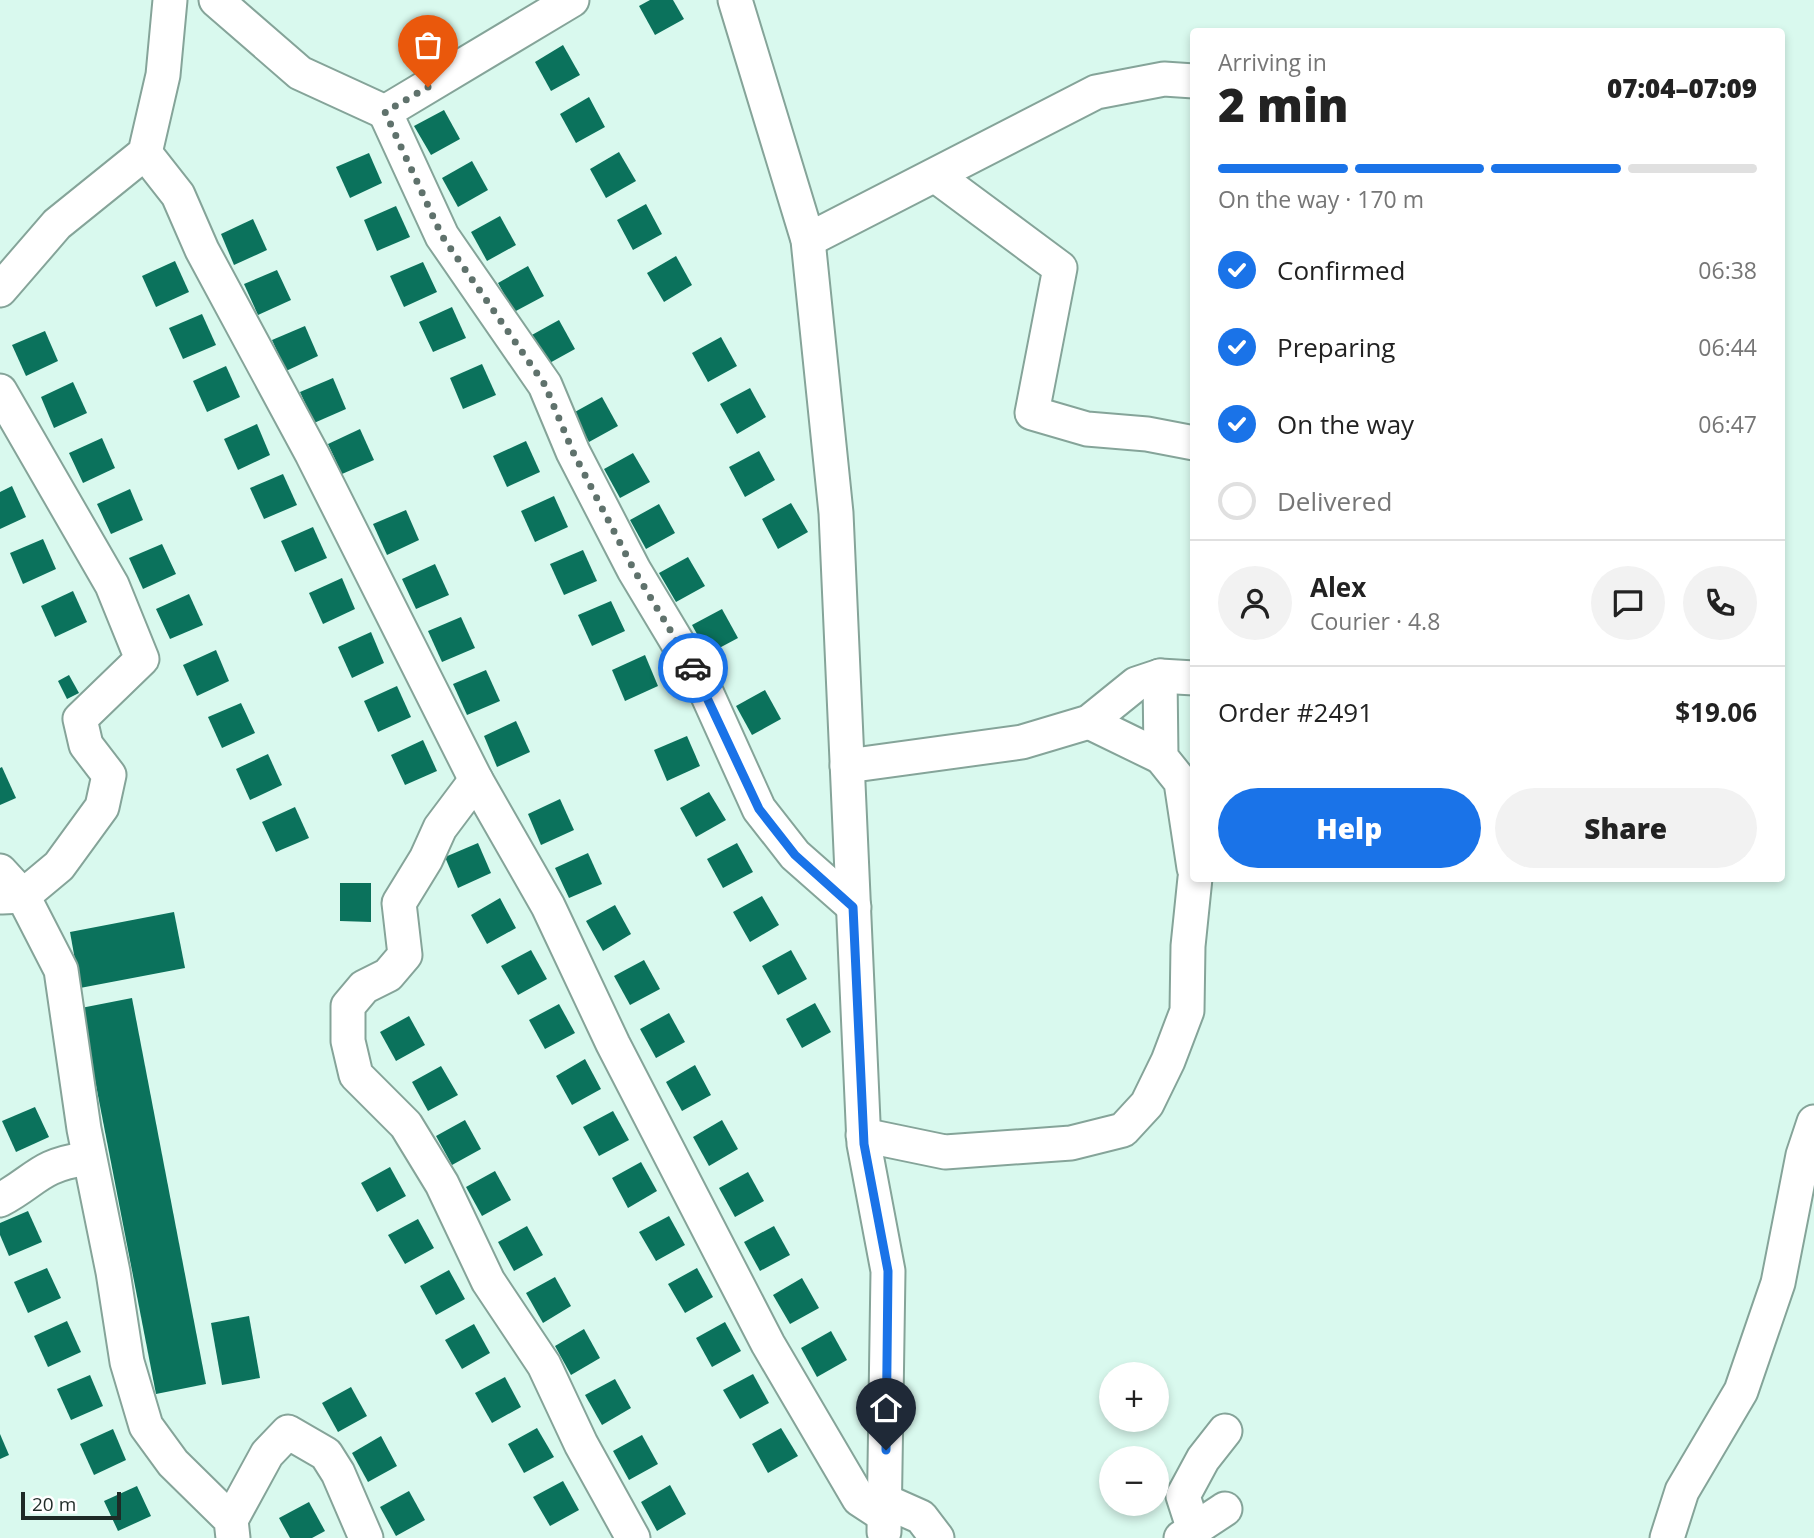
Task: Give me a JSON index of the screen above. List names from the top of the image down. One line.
{"scale_bar":"20 m","page":{"heading":["2 min","Arriving in","07:04–07:09"],"panel":["Alex","Courier · 4.8","Order #2491","$19.06"],"bar":"On the way · 170 m","list":[["Confirmed","06:38"],["Preparing","06:44"],["On the way","06:47"],"Delivered"],"buttons":["Help","Share"],"map_buttons":["+","−"],"scale":"20 m"}}
